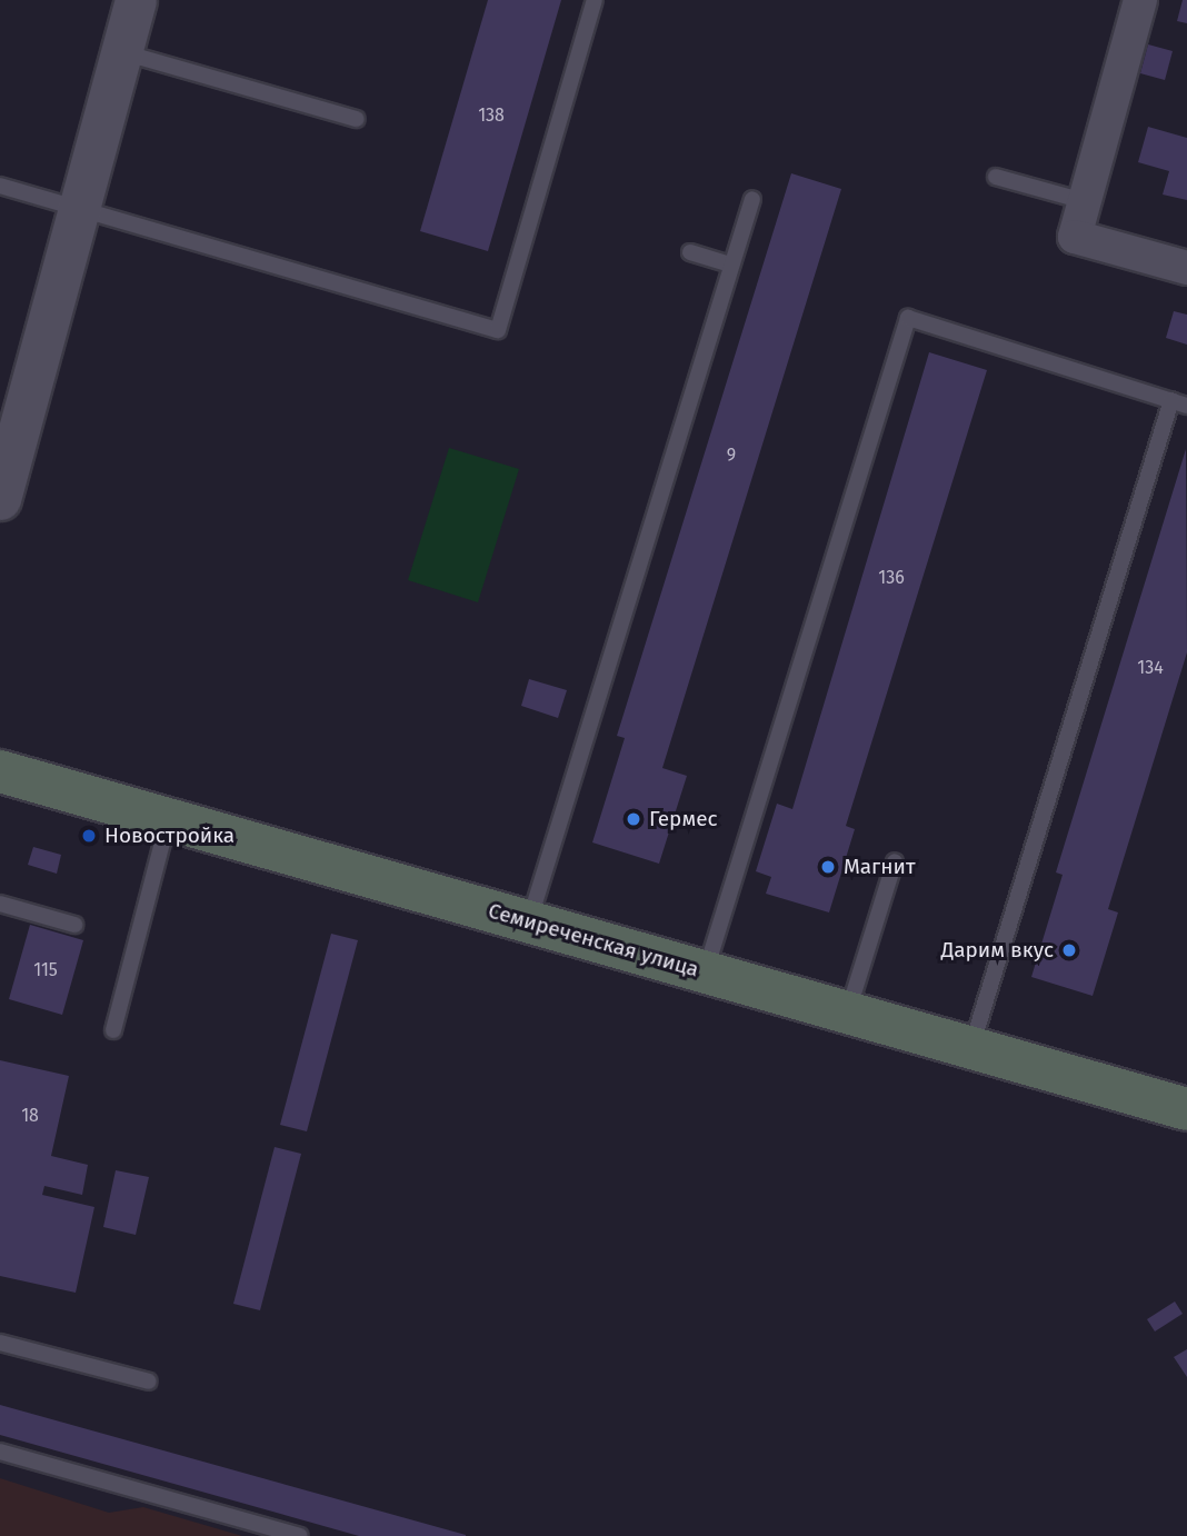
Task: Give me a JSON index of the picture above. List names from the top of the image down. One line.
{"streets":{"main road":["Семиреченская улица"]},"places":["Гермес","Новостройка","Магнит","Дарим вкус"],"house_numbers":["138","9","136","134","115","18"]}
